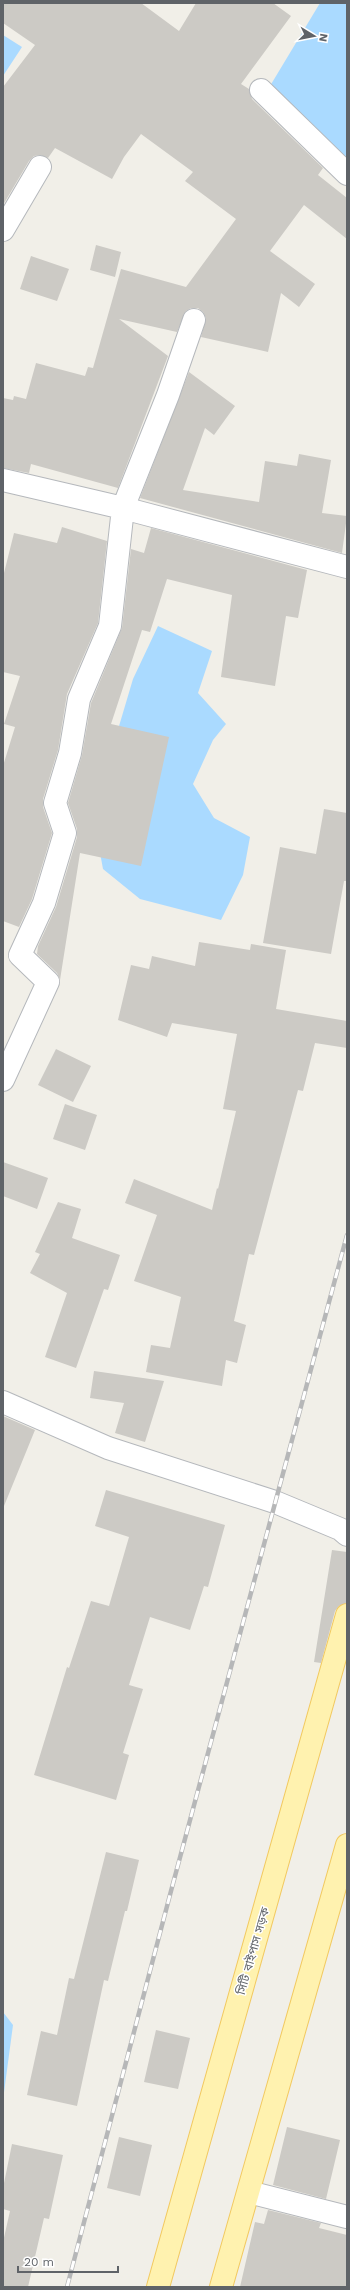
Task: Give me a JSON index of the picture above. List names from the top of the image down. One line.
{"streets":{"main road":["সিটি বাইপাস সড়ক"]},"scale_bar":"20 m","north":"right"}
